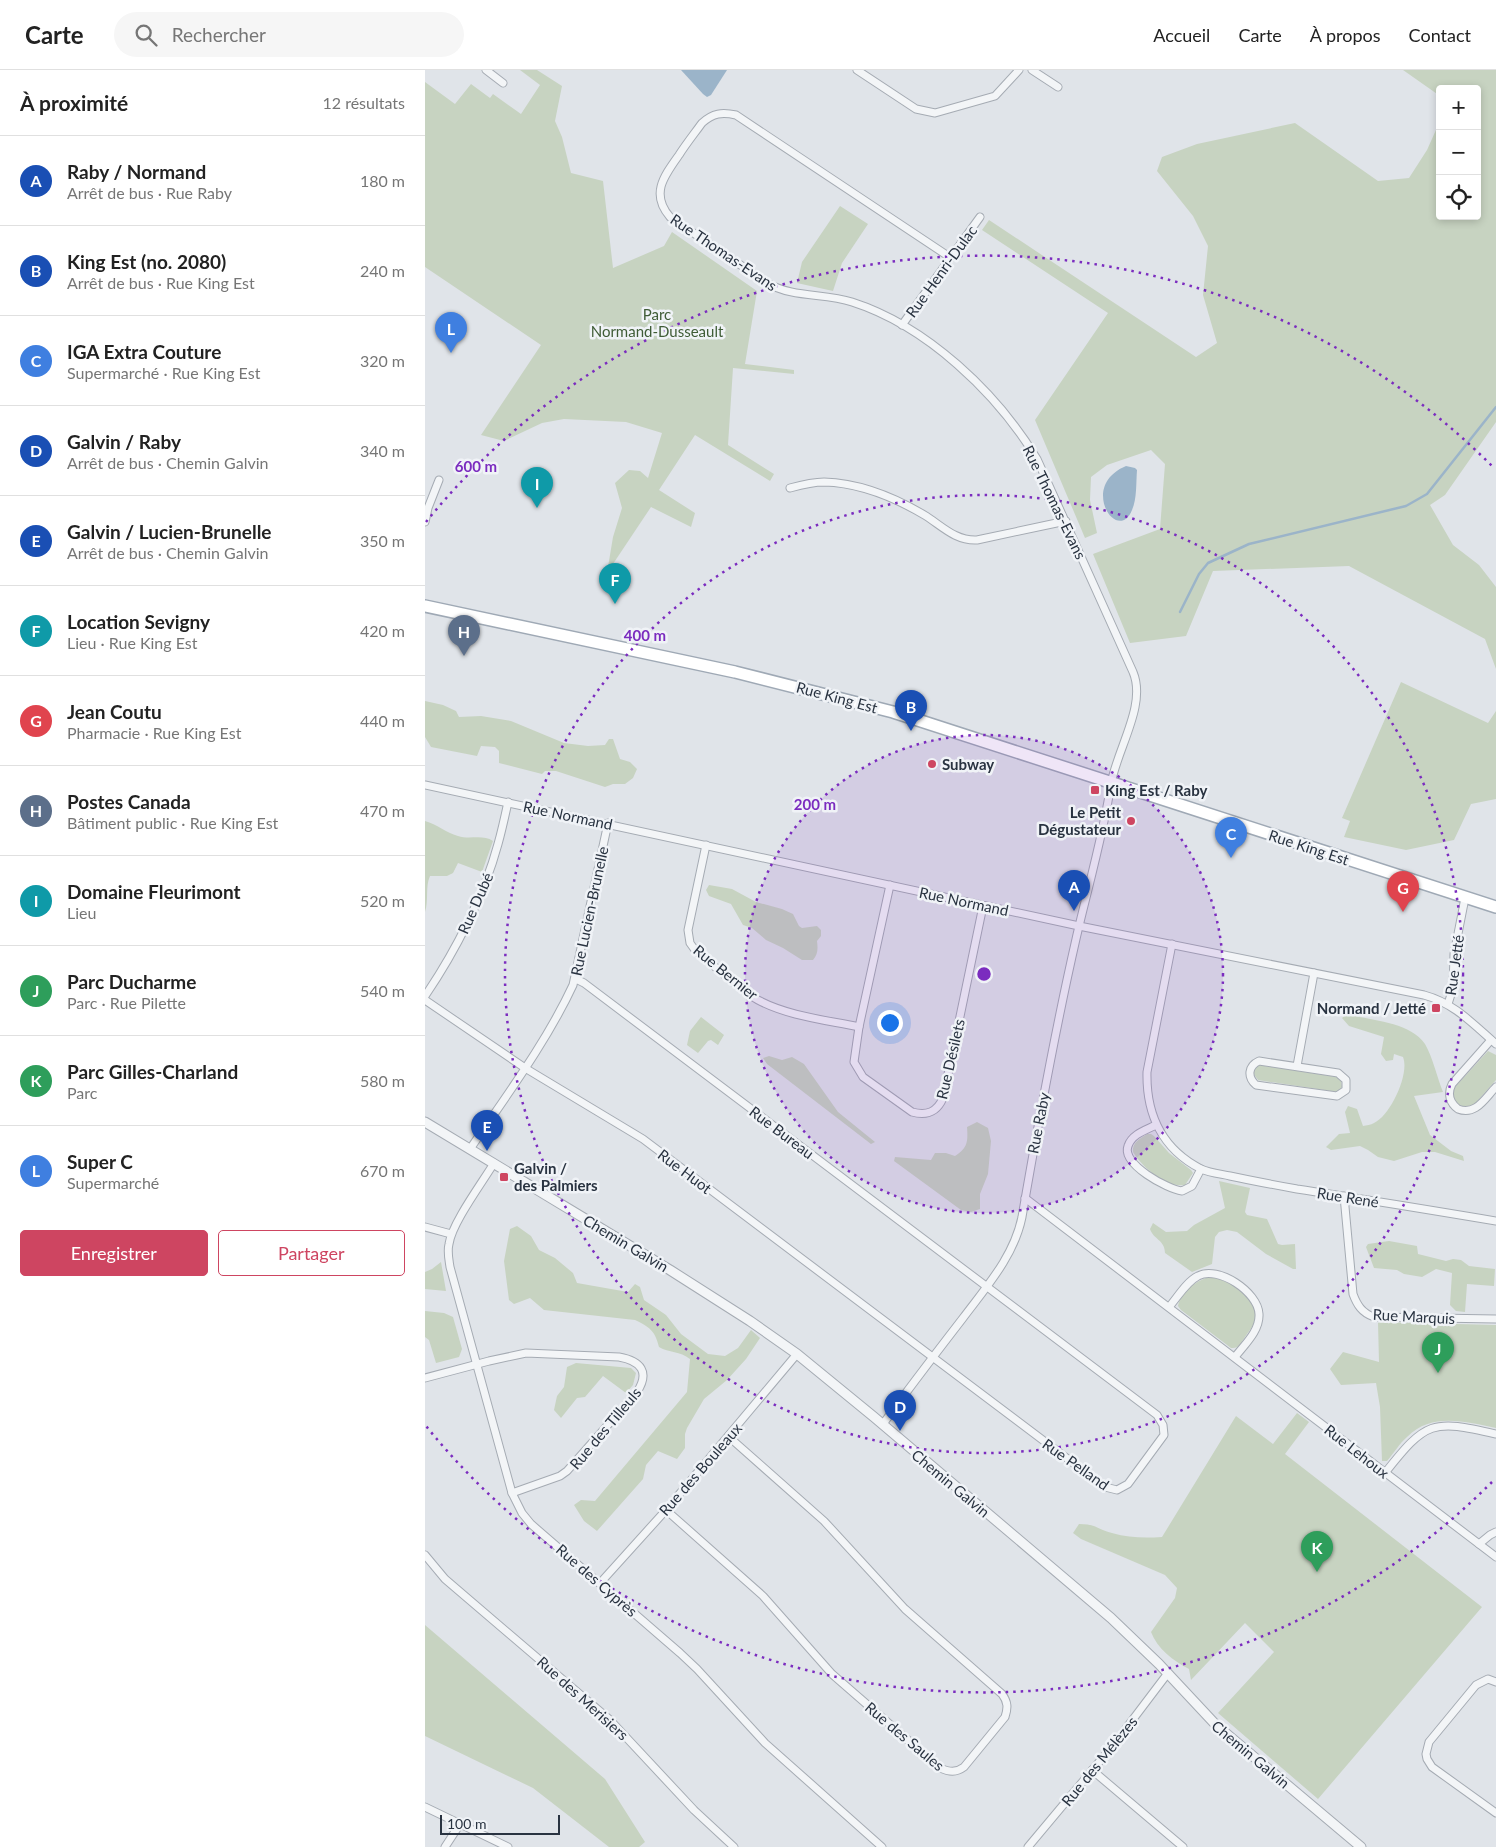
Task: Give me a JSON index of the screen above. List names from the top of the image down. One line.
{"streets":{"main road":["Rue King Est"],"street":["Rue Thomas-Evans","Rue Henri-Dulac","Rue Normand","Rue Dubé","Rue Lucien-Brunelle","Rue Jetté","Rue Bernier","Rue Désilets","Rue Raby","Rue Bureau","Rue Huot","Rue René","Chemin Galvin","Rue Marquis","Rue des Tilleuls","Rue Lehoux","Rue Pelland","Rue des Bouleaux","Rue des Cyprès","Rue des Merisiers","Rue des Saules","Rue des Mélèzes"]},"crossings":[["Rue Thomas-Evans","Rue Henri-Dulac"],["Rue Thomas-Evans","Rue King Est"],["Rue Thomas-Evans","Rue Raby"],["Rue King Est","Rue Jetté"],["Rue King Est","Rue Raby"],["Rue Normand","Rue Dubé"],["Rue Normand","Rue Lucien-Brunelle"],["Rue Normand","Rue Jetté"],["Rue Normand","Rue Bernier"],["Rue Normand","Rue Désilets"],["Rue Normand","Rue Raby"],["Rue Normand","Rue René"],["Rue Lucien-Brunelle","Rue Bureau"],["Rue Lucien-Brunelle","Rue Huot"],["Rue Lucien-Brunelle","Chemin Galvin"],["Rue Bernier","Rue Désilets"],["Rue Raby","Rue Bureau"],["Rue Raby","Rue Huot"],["Rue Raby","Chemin Galvin"],["Rue Raby","Rue Lehoux"],["Rue Raby","Rue Pelland"],["Rue Bureau","Rue Pelland"],["Rue Huot","Rue Pelland"],["Rue René","Rue Marquis"],["Chemin Galvin","Rue des Bouleaux"],["Chemin Galvin","Rue des Mélèzes"],["Rue des Tilleuls","Rue des Cyprès"],["Rue des Bouleaux","Rue des Cyprès"],["Rue des Bouleaux","Rue des Saules"]],"parks":["Parc Normand-Dusseault"],"places":{"other":["Subway","Le Petit Dégustateur"],"transit":["King Est / Raby","Normand / Jetté","Galvin / des Palmiers"]},"scale_bar":"100 m","page":{"header":"Carte","search":"Rechercher","nav":["Accueil","Carte","À propos","Contact"],"heading":["À proximité","12 résultats"],"map_buttons":["+","−"],"list":[{"mark":"A","name":"Raby / Normand","note":"Arrêt de bus · Rue Raby","value":"180 m"},{"mark":"B","name":"King Est (no. 2080)","note":"Arrêt de bus · Rue King Est","value":"240 m"},{"mark":"C","name":"IGA Extra Couture","note":"Supermarché · Rue King Est","value":"320 m"},{"mark":"D","name":"Galvin / Raby","note":"Arrêt de bus · Chemin Galvin","value":"340 m"},{"mark":"E","name":"Galvin / Lucien-Brunelle","note":"Arrêt de bus · Chemin Galvin","value":"350 m"},{"mark":"F","name":"Location Sevigny","note":"Lieu · Rue King Est","value":"420 m"},{"mark":"G","name":"Jean Coutu","note":"Pharmacie · Rue King Est","value":"440 m"},{"mark":"H","name":"Postes Canada","note":"Bâtiment public · Rue King Est","value":"470 m"},{"mark":"I","name":"Domaine Fleurimont","note":"Lieu","value":"520 m"},{"mark":"J","name":"Parc Ducharme","note":"Parc · Rue Pilette","value":"540 m"},{"mark":"K","name":"Parc Gilles-Charland","note":"Parc","value":"580 m"},{"mark":"L","name":"Super C","note":"Supermarché","value":"670 m"}],"pins":["L","I","F","H","B","C","A","G","E","J","D","K"],"buttons":["Enregistrer","Partager"],"scale":"100 m"},"rings":["600 m","400 m","200 m"]}
